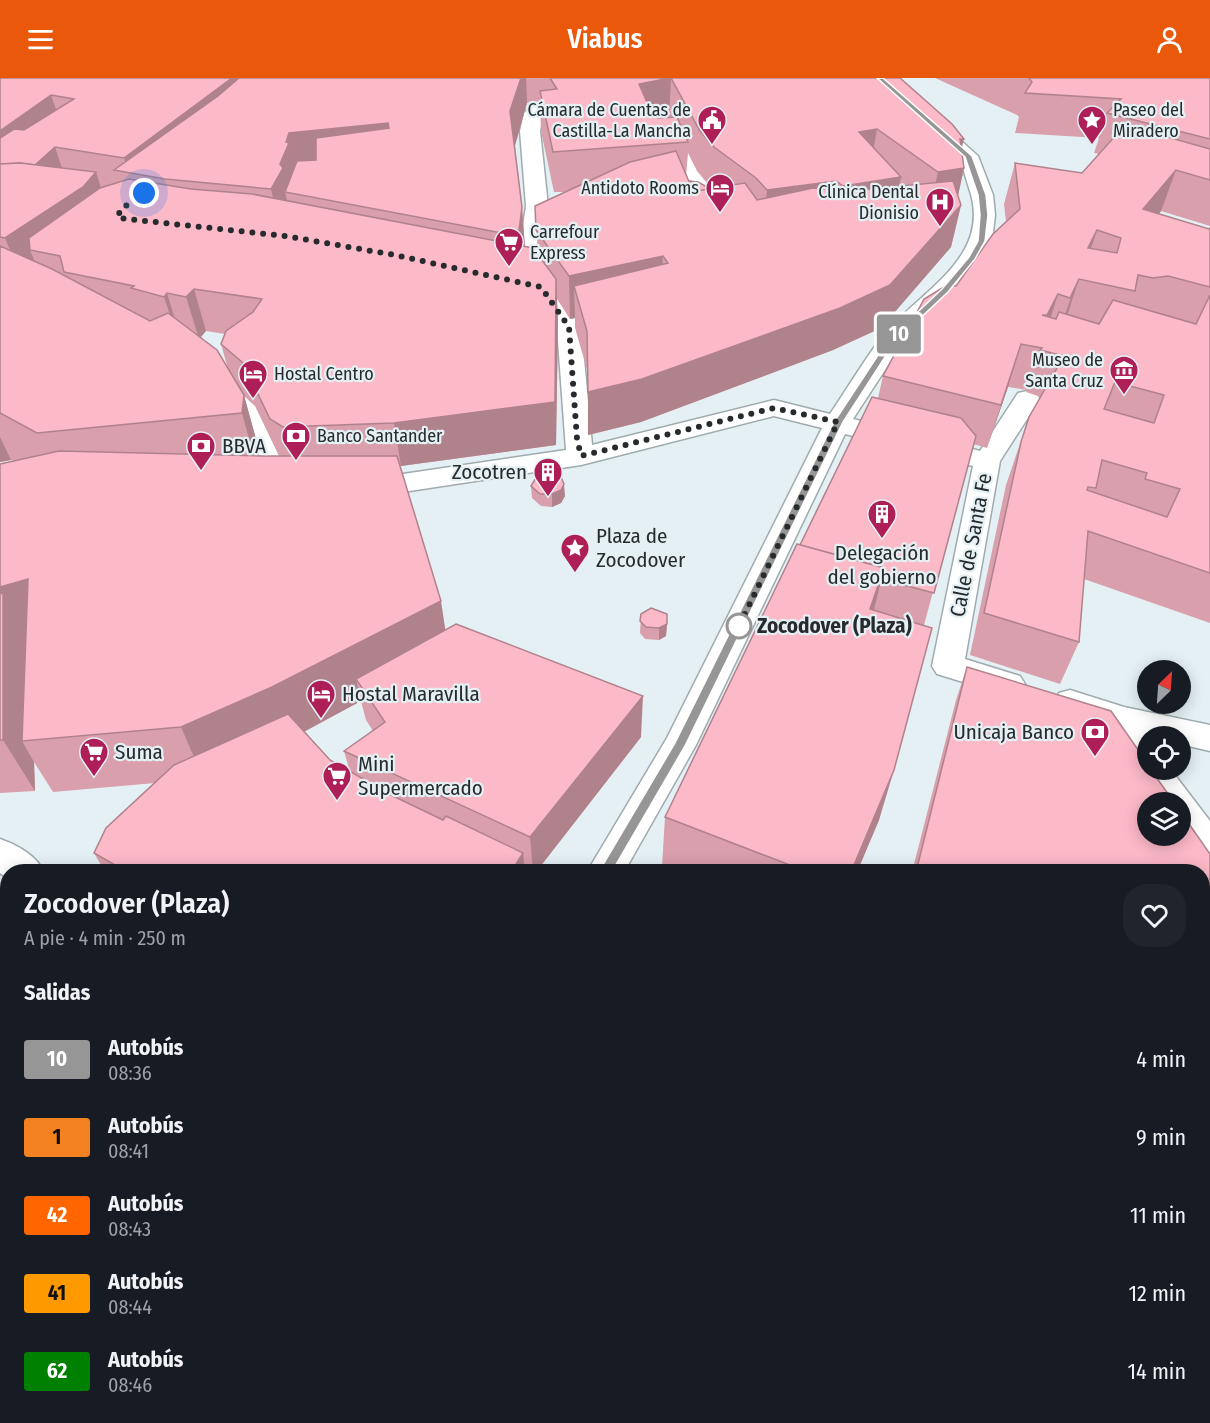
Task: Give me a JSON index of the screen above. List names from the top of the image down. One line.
{"streets":{"street":["Calle de Santa Fe"]},"places":{"public building":["Cámara de Cuentas de Castilla-La Mancha"],"place":["Paseo del Miradero","Plaza de Zocodover"],"hotel":["Antidoto Rooms","Hostal Centro","Hostal Maravilla"],"hospital":["Clínica Dental Dionisio"],"supermarket":["Carrefour Express","Suma","Mini Supermercado"],"museum":["Museo de Santa Cruz"],"bank":["Banco Santander","BBVA","Unicaja Banco"],"building":["Zocotren","Delegación del gobierno"],"other":["Zocodover (Plaza)"]},"lines":["bus line 10"],"north":"top right","page":{"header":"Viabus","on_map":"10","heading":[["Zocodover (Plaza)","A pie · 4 min · 250 m"],"Salidas"],"list":[{"mark":"10","name":"Autobús","note":"08:36","value":"4 min"},{"mark":"1","name":"Autobús","note":"08:41","value":"9 min"},{"mark":"42","name":"Autobús","note":"08:43","value":"11 min"},{"mark":"41","name":"Autobús","note":"08:44","value":"12 min"},{"mark":"62","name":"Autobús","note":"08:46","value":"14 min"}]}}
